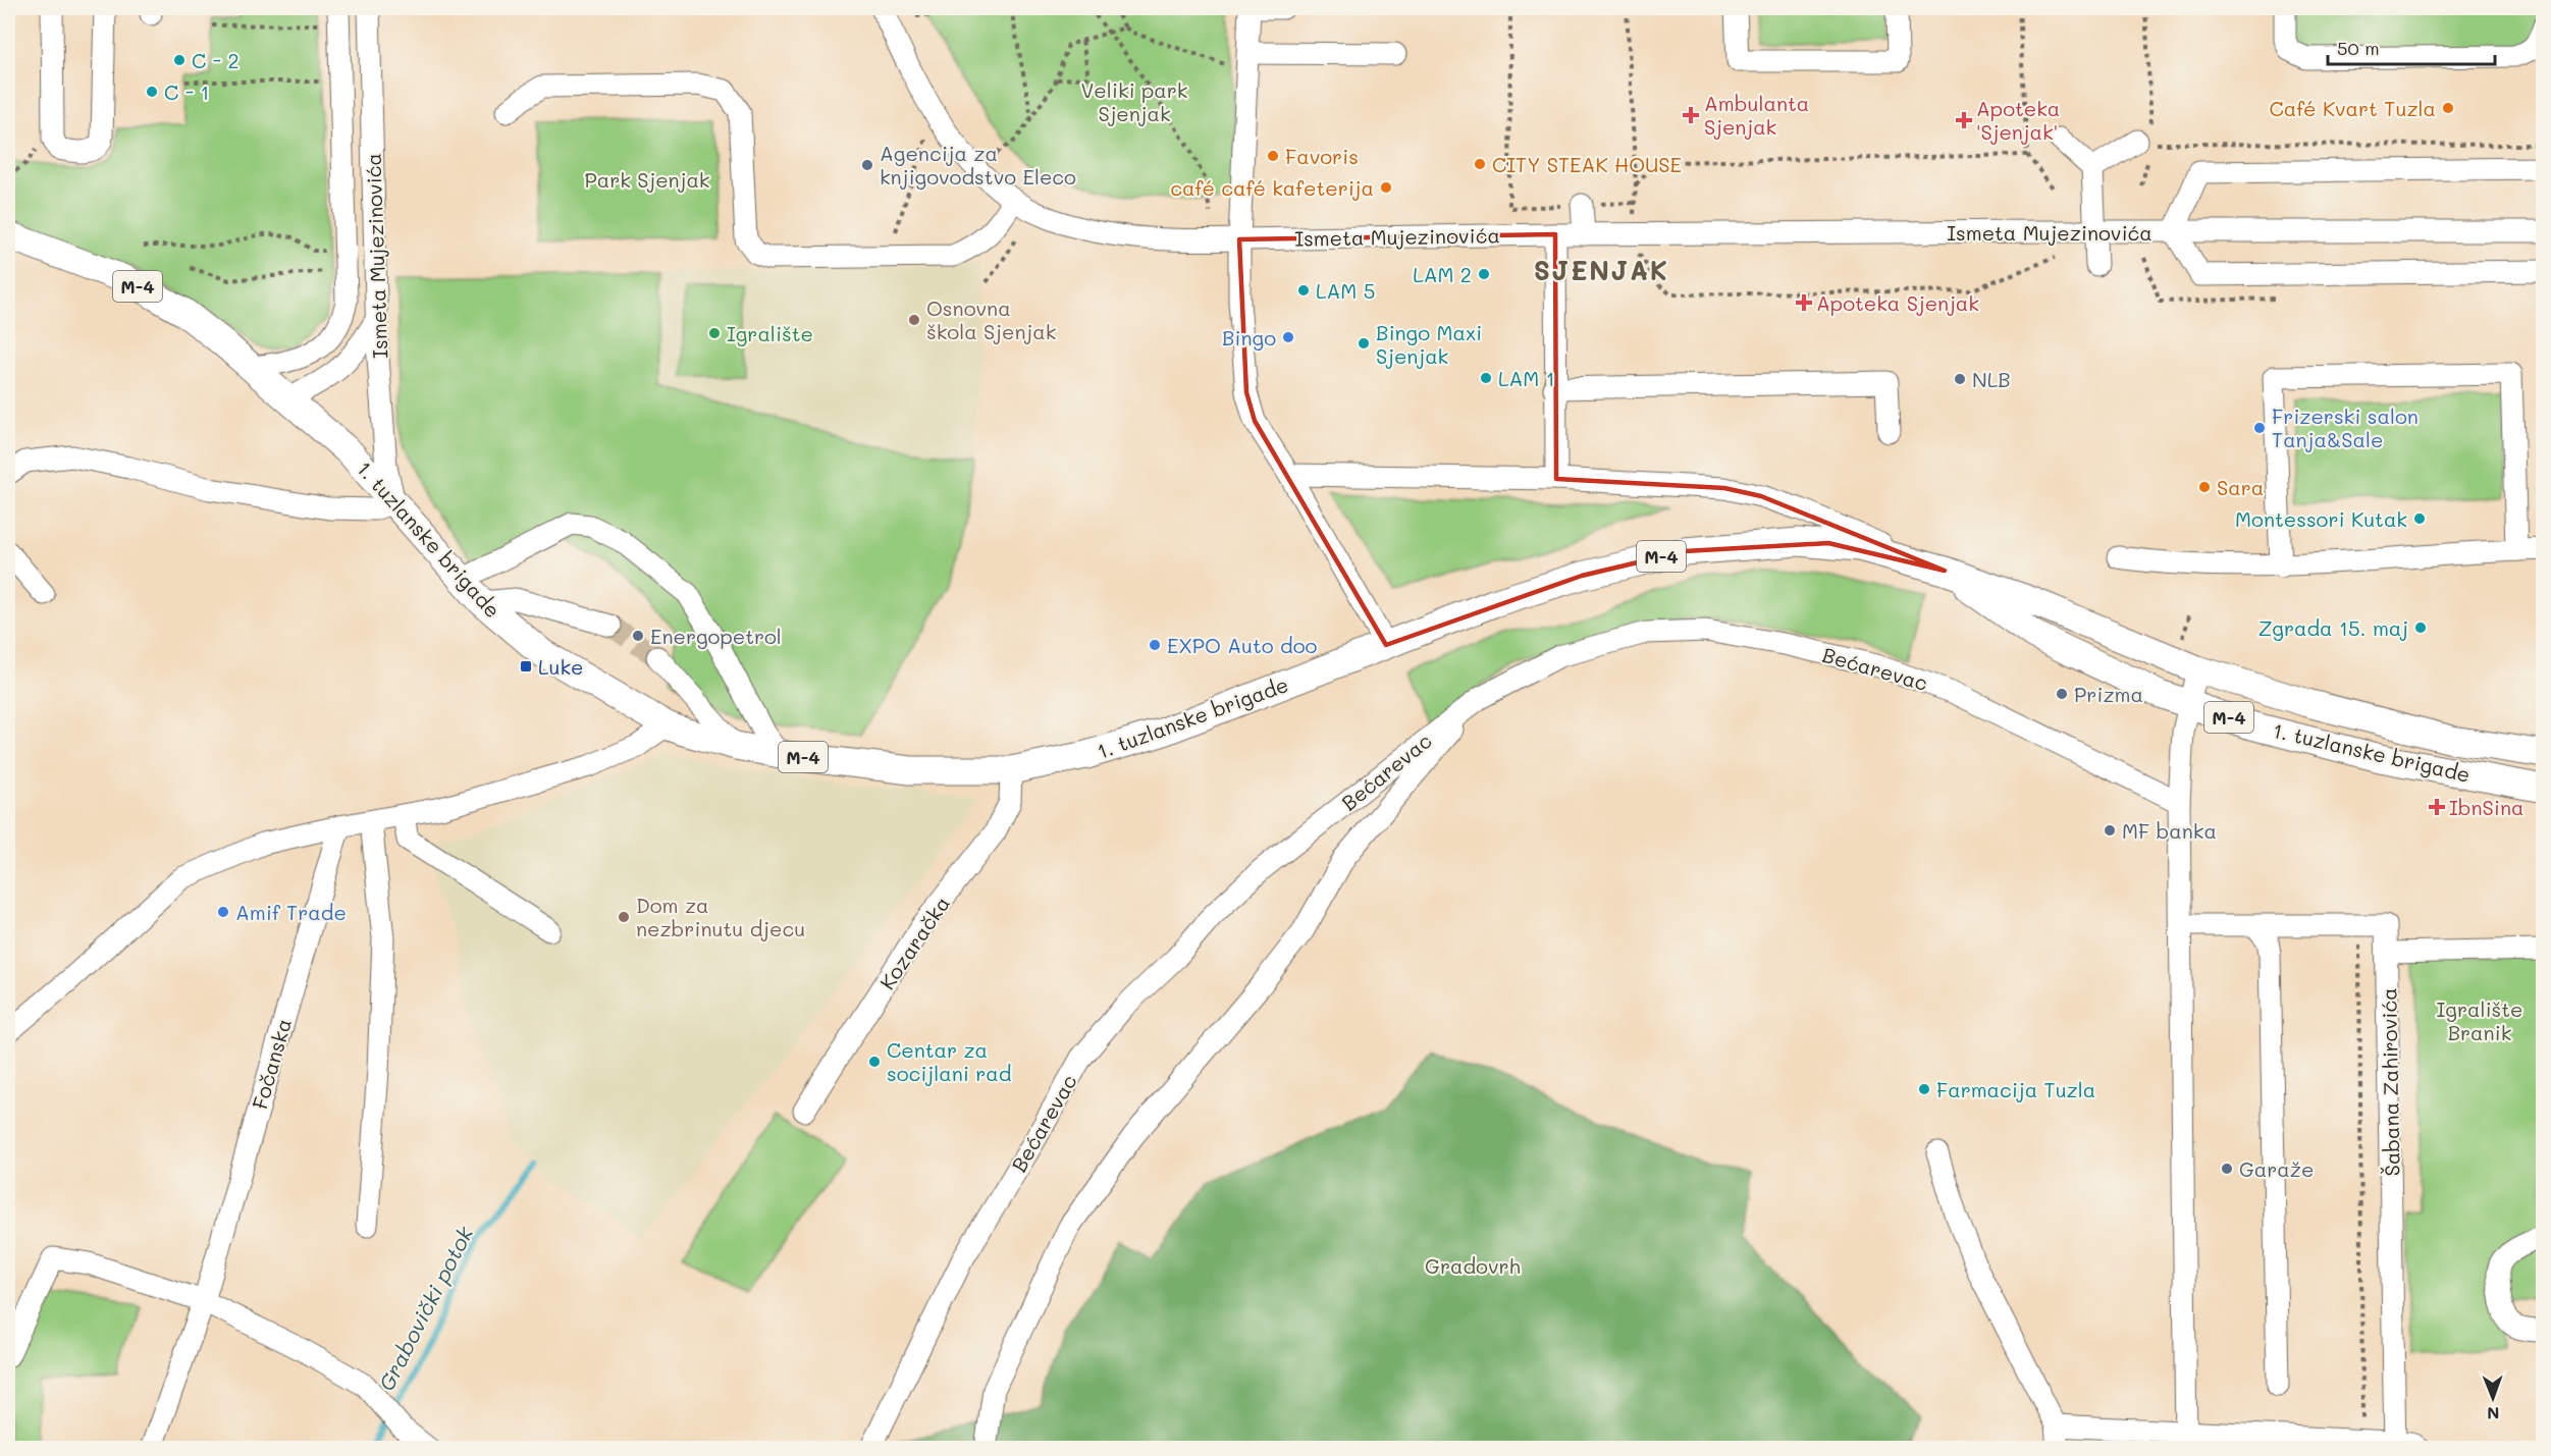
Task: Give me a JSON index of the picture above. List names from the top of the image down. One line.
{"streets":{"main road":["M-4","1. tuzlanske brigade"],"street":["Ismeta Mujezinovića","Bećarevac","Kozaračka","Fočanska","Šabana Zahirovića"]},"crossings":[["Ismeta Mujezinovića","1. tuzlanske brigade"],["1. tuzlanske brigade","Kozaračka"]],"districts":["SJENJAK"],"water":["Grabovički potok"],"parks":["Veliki park Sjenjak","Park Sjenjak","Igralište Branik","Gradovrh"],"places":{"other":["C - 2","C - 1","Café Kvart Tuzla","Favoris","CITY STEAK HOUSE","Agencija za knjigovodstvo Eleco","café café kafeterija","LAM 2","LAM 5","Osnovna škola Sjenjak","Igralište","Bingo","Bingo Maxi Sjenjak","LAM 1","NLB","Frizerski salon Tanja&Sale","Sara","Montessori Kutak","Zgrada 15. maj","Energopetrol","EXPO Auto doo","Prizma","MF banka","Amif Trade","Dom za nezbrinutu djecu","Centar za socijlani rad","Farmacija Tuzla","Garaže"],"health":["Ambulanta Sjenjak","Apoteka 'Sjenjak'","Apoteka Sjenjak","IbnSina"],"transit":["Luke"]},"scale_bar":"50 m","north":"bottom"}
